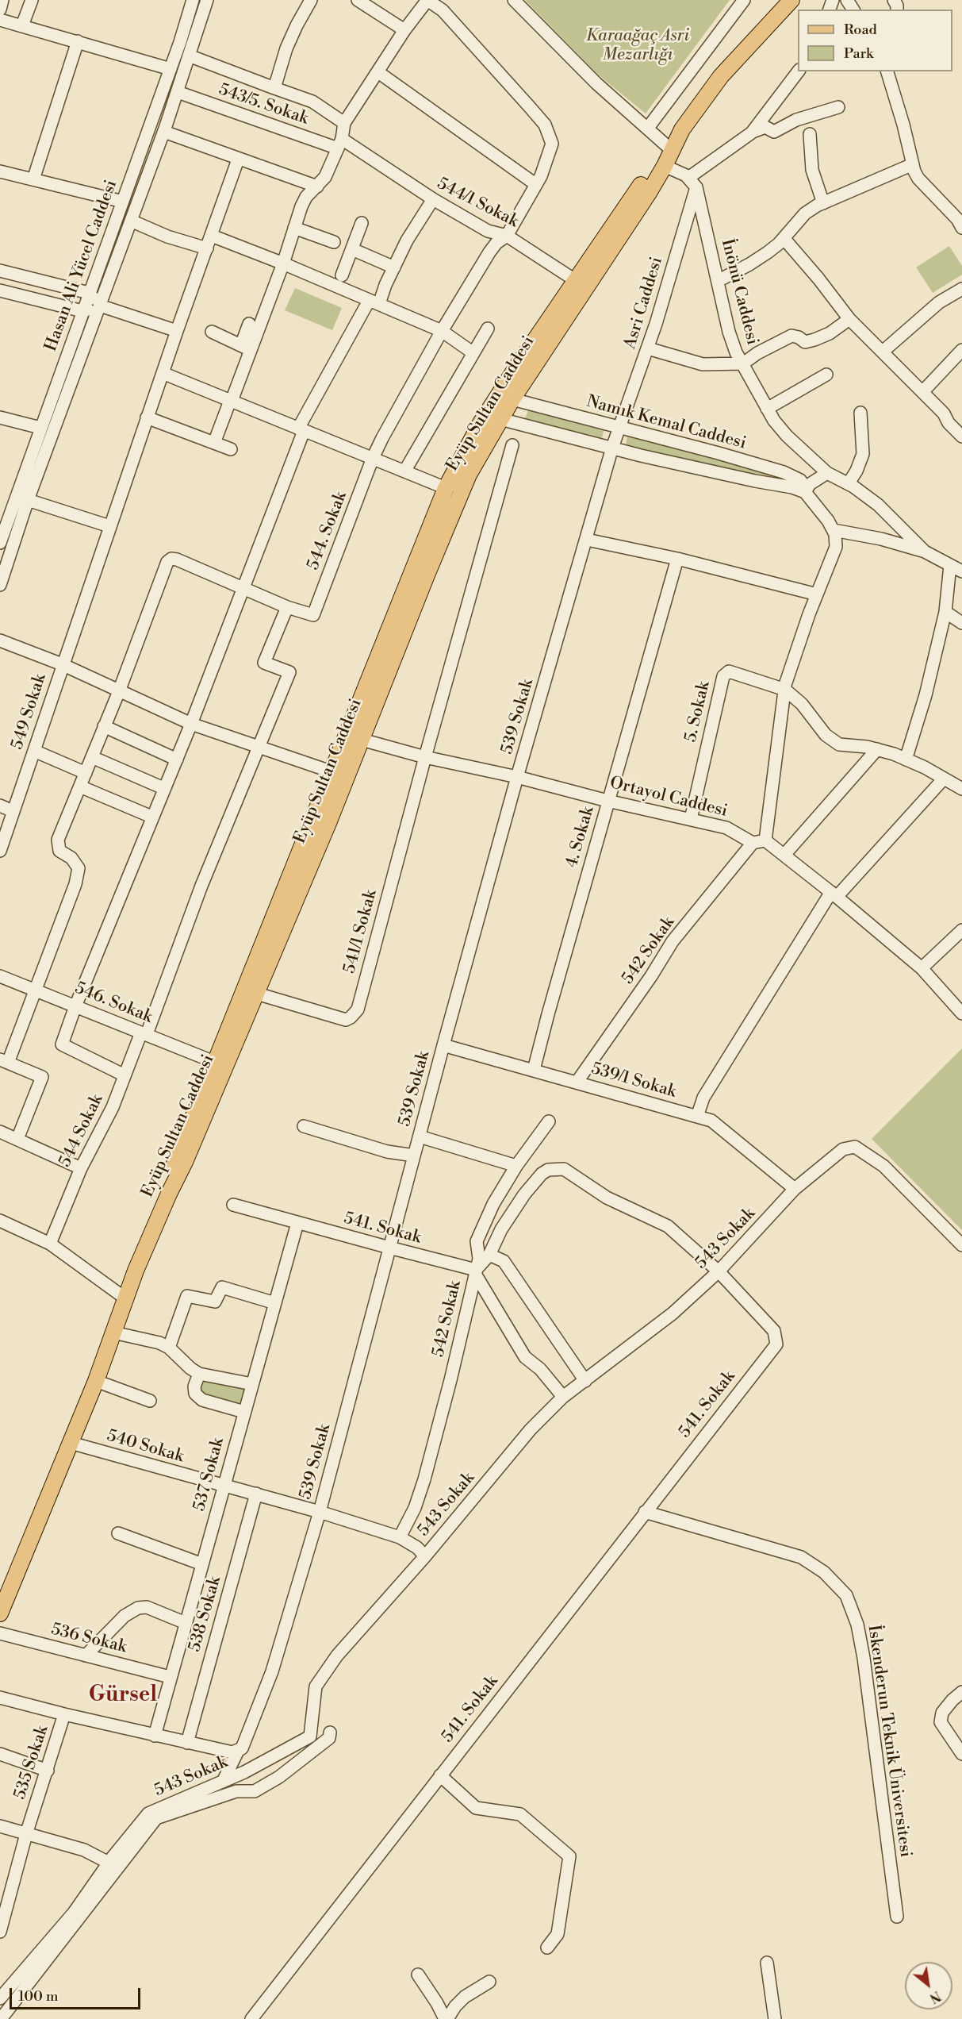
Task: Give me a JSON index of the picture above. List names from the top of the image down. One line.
{"streets":{"main road":["Eyüp Sultan Caddesi"],"street":["543/5. Sokak","544/1 Sokak","Hasan Ali Yücel Caddesi","İnönü Caddesi","Asri Caddesi","Namık Kemal Caddesi","544. Sokak","549 Sokak","5. Sokak","539 Sokak","Ortayol Caddesi","4. Sokak","541/1 Sokak","542 Sokak","546. Sokak","539/1 Sokak","544 Sokak","541. Sokak","543 Sokak","540 Sokak","537 Sokak","538 Sokak","536 Sokak","İskenderun Teknik Üniversitesi","535 Sokak"]},"crossings":[["543/5. Sokak","544/1 Sokak"],["544/1 Sokak","544. Sokak"],["İnönü Caddesi","Asri Caddesi"],["İnönü Caddesi","Eyüp Sultan Caddesi"],["Asri Caddesi","Namık Kemal Caddesi"],["Asri Caddesi","539 Sokak"],["Eyüp Sultan Caddesi","Namık Kemal Caddesi"],["Eyüp Sultan Caddesi","Ortayol Caddesi"],["Eyüp Sultan Caddesi","541/1 Sokak"],["Eyüp Sultan Caddesi","540 Sokak"],["Namık Kemal Caddesi","539 Sokak"],["5. Sokak","Ortayol Caddesi"],["539 Sokak","Ortayol Caddesi"],["539 Sokak","539/1 Sokak"],["539 Sokak","541. Sokak"],["539 Sokak","543 Sokak"],["539 Sokak","540 Sokak"],["Ortayol Caddesi","4. Sokak"],["Ortayol Caddesi","541/1 Sokak"],["Ortayol Caddesi","542 Sokak"],["4. Sokak","539/1 Sokak"],["542 Sokak","539/1 Sokak"],["542 Sokak","541. Sokak"],["542 Sokak","540 Sokak"],["546. Sokak","544 Sokak"],["539/1 Sokak","543 Sokak"],["541. Sokak","543 Sokak"],["541. Sokak","537 Sokak"],["541. Sokak","İskenderun Teknik Üniversitesi"],["543 Sokak","540 Sokak"],["540 Sokak","537 Sokak"],["540 Sokak","538 Sokak"],["537 Sokak","536 Sokak"]],"districts":["Gürsel"],"parks":["Karaağaç Asri Mezarlığı"],"legend":["Road","Park"],"scale_bar":"100 m","north":"bottom right"}
